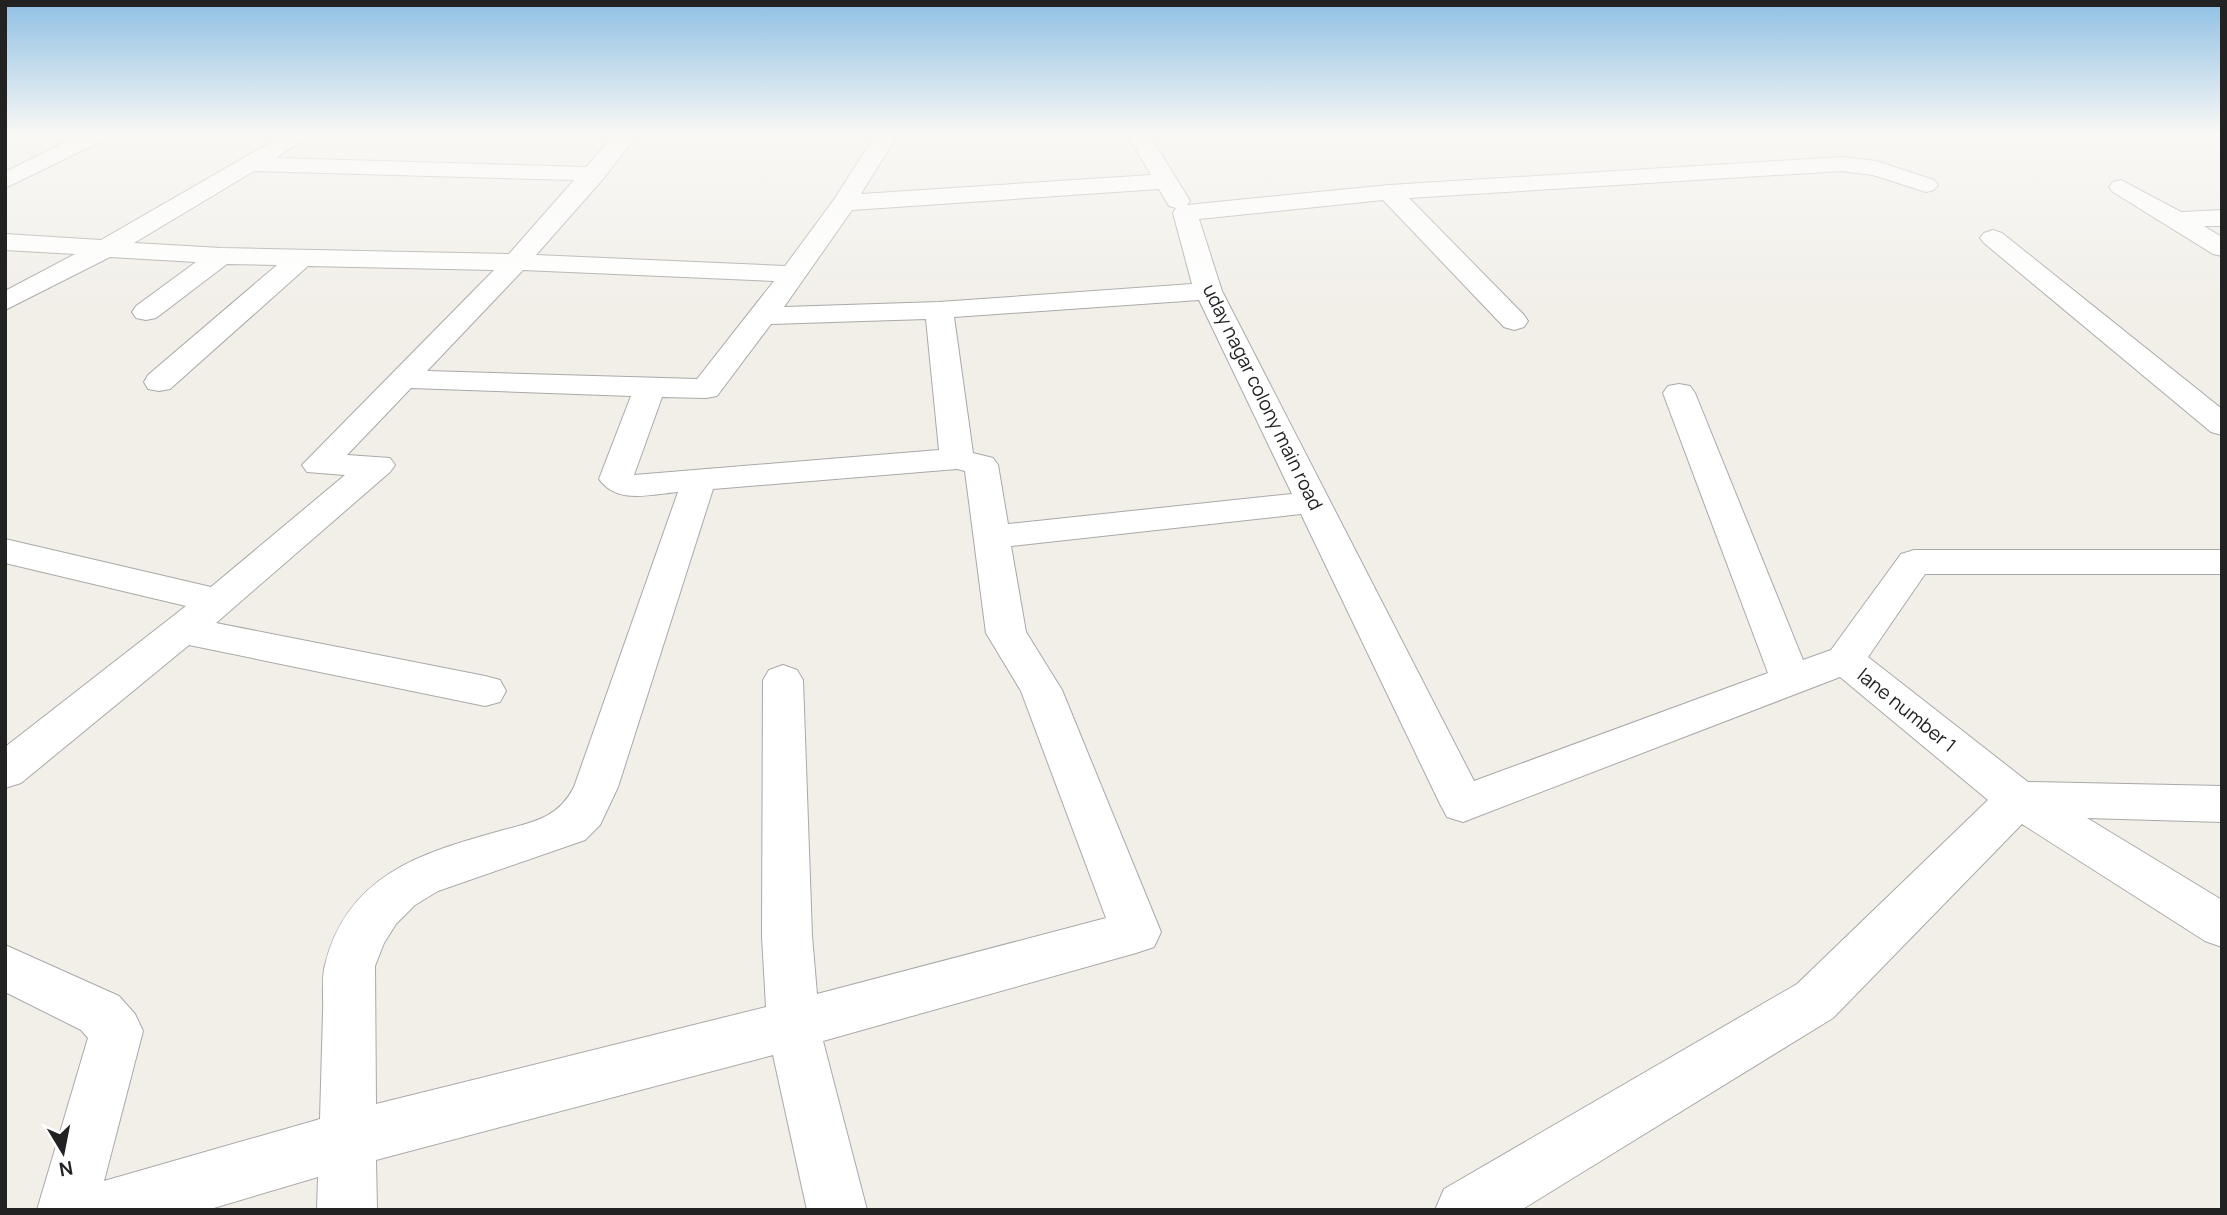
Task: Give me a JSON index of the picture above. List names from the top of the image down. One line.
{"streets":{"street":["uday nagar colony main road","lane number 1"]},"crossings":[["uday nagar colony main road","lane number 1"]],"north":"bottom"}
